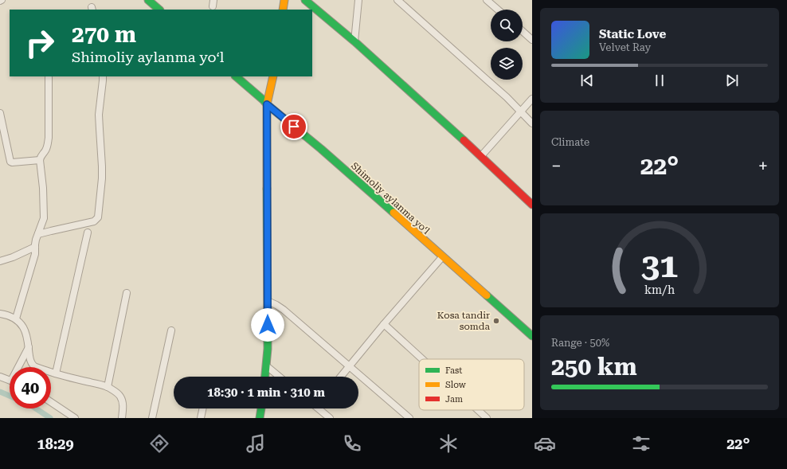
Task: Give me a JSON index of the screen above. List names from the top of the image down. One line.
{"streets":{"street":["Shimoliy aylanma yoʻl"]},"places":["Kosa tandir somda"],"legend":["Fast","Slow","Jam"],"page":{"turn":["270 m","Shimoliy aylanma yoʻl"],"song":["Static Love","Velvet Ray"],"tile":["Climate",["Range · 50%","250 km"]],"heat":["−","22°","+"],"limit":"40","trip":"18:30 · 1 min · 310 m","tabs":["18:29","22°"],"gauge":["31","km/h"]}}
